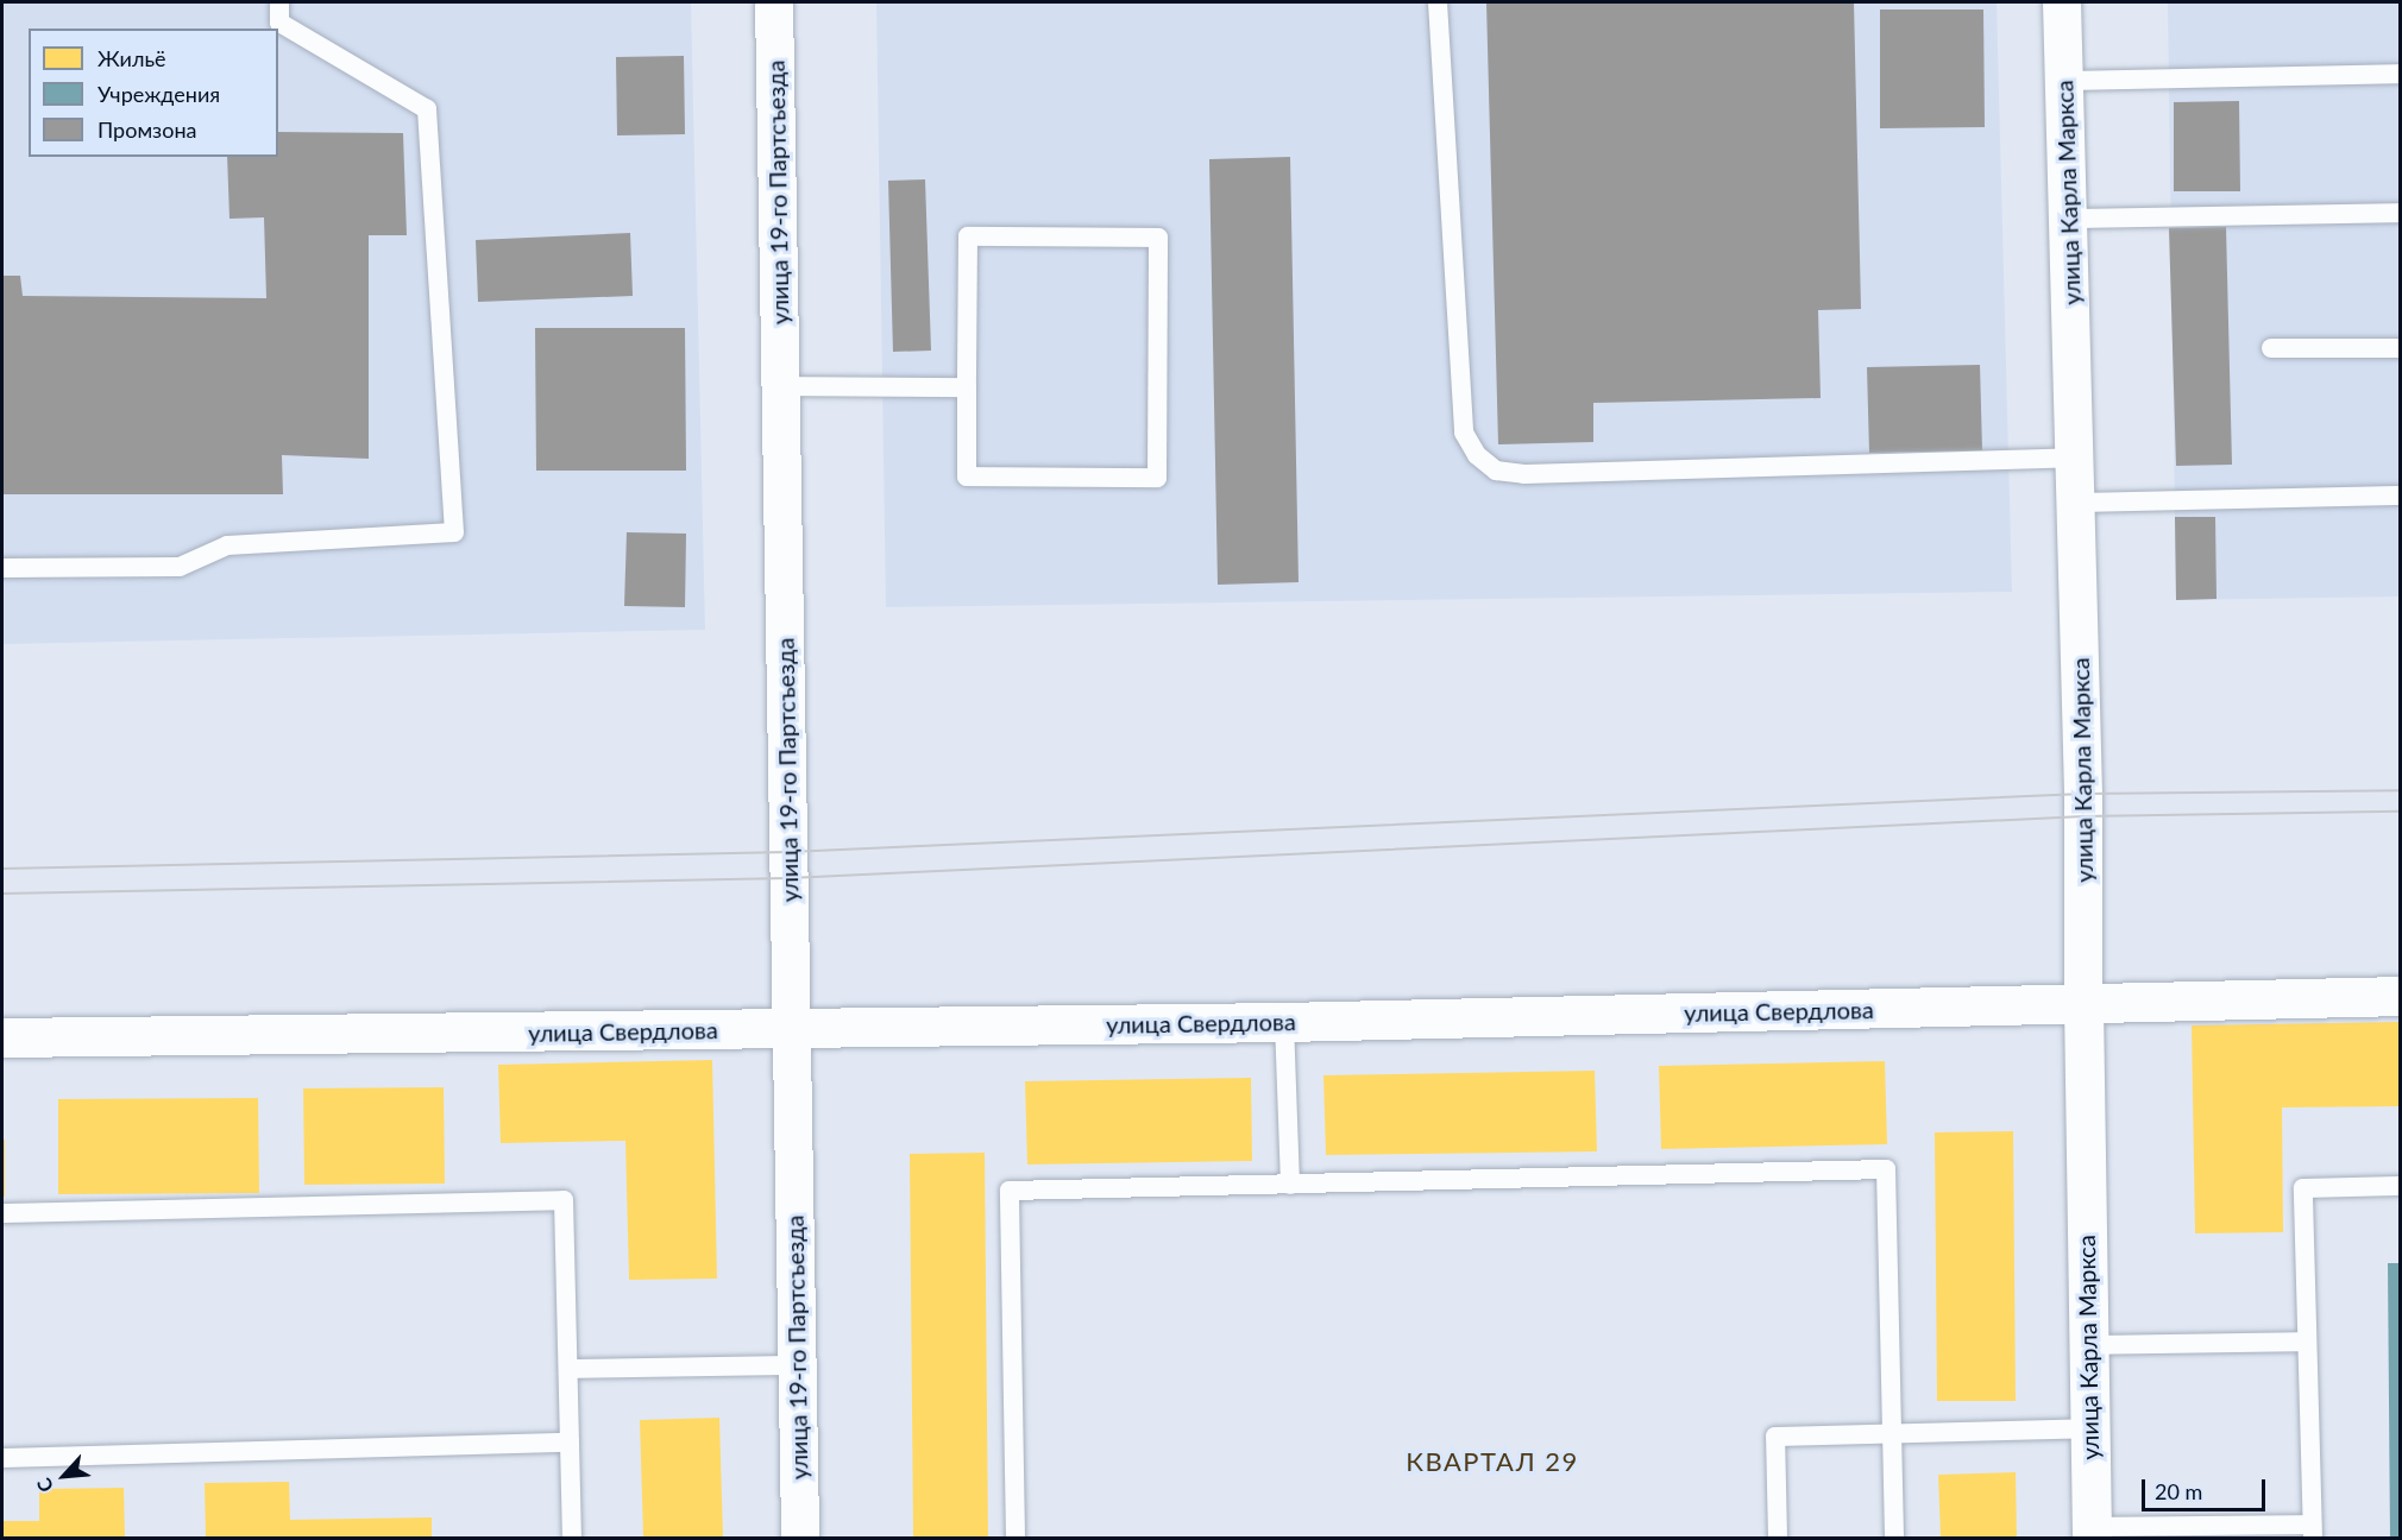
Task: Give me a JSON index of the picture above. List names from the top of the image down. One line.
{"streets":{"street":["улица 19-го Партсъезда","улица Карла Маркса","улица Свердлова"]},"crossings":[["улица 19-го Партсъезда","улица Свердлова"],["улица Карла Маркса","улица Свердлова"]],"districts":["КВАРТАЛ 29"],"legend":["Жильё","Учреждения","Промзона"],"scale_bar":"20 m","north":"bottom left"}
